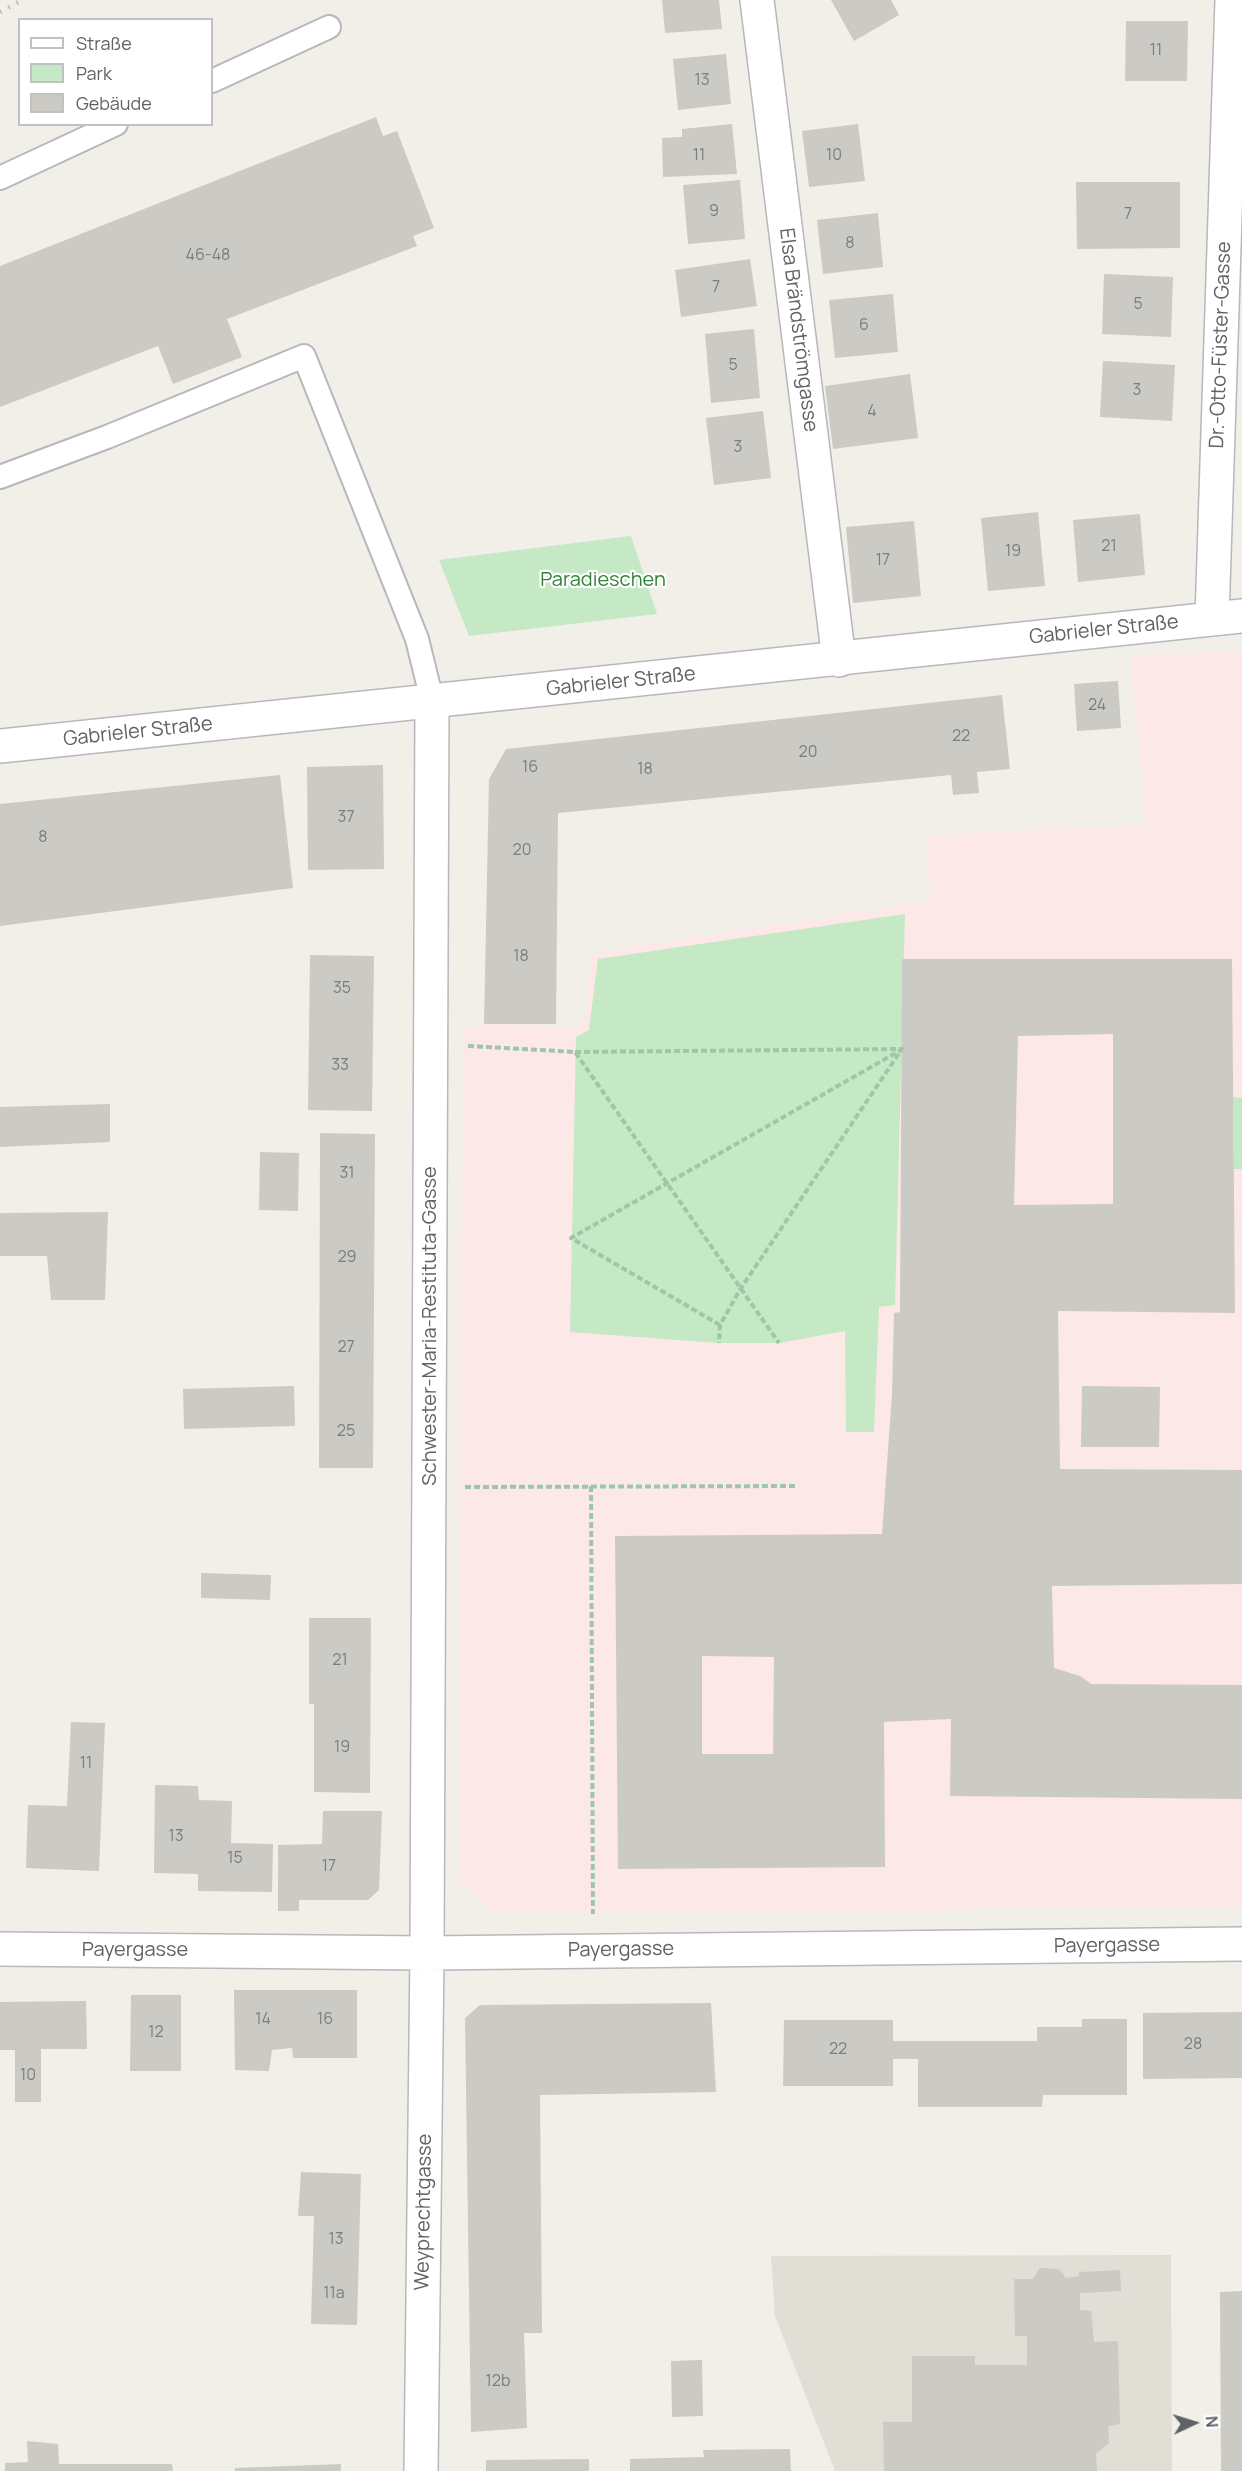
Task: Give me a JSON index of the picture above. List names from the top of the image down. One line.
{"streets":{"street":["Elsa Brändströmgasse","Dr.-Otto-Füster-Gasse","Gabrieler Straße","Schwester-Maria-Restituta-Gasse","Payergasse","Weyprechtgasse"]},"crossings":[["Elsa Brändströmgasse","Gabrieler Straße"],["Dr.-Otto-Füster-Gasse","Gabrieler Straße"],["Gabrieler Straße","Schwester-Maria-Restituta-Gasse"],["Schwester-Maria-Restituta-Gasse","Payergasse"],["Schwester-Maria-Restituta-Gasse","Weyprechtgasse"],["Payergasse","Weyprechtgasse"]],"parks":["Paradieschen"],"house_numbers":["11","13","11","10","9","7","8","46-48","7","5","6","5","3","4","3","21","19","17","24","22","20","16","18","37","8","20","18","35","33","31","29","27","25","21","19","11","13","15","17","14","16","12","28","22","10","13","11a","12b"],"legend":["Straße","Park","Gebäude"],"north":"right"}
